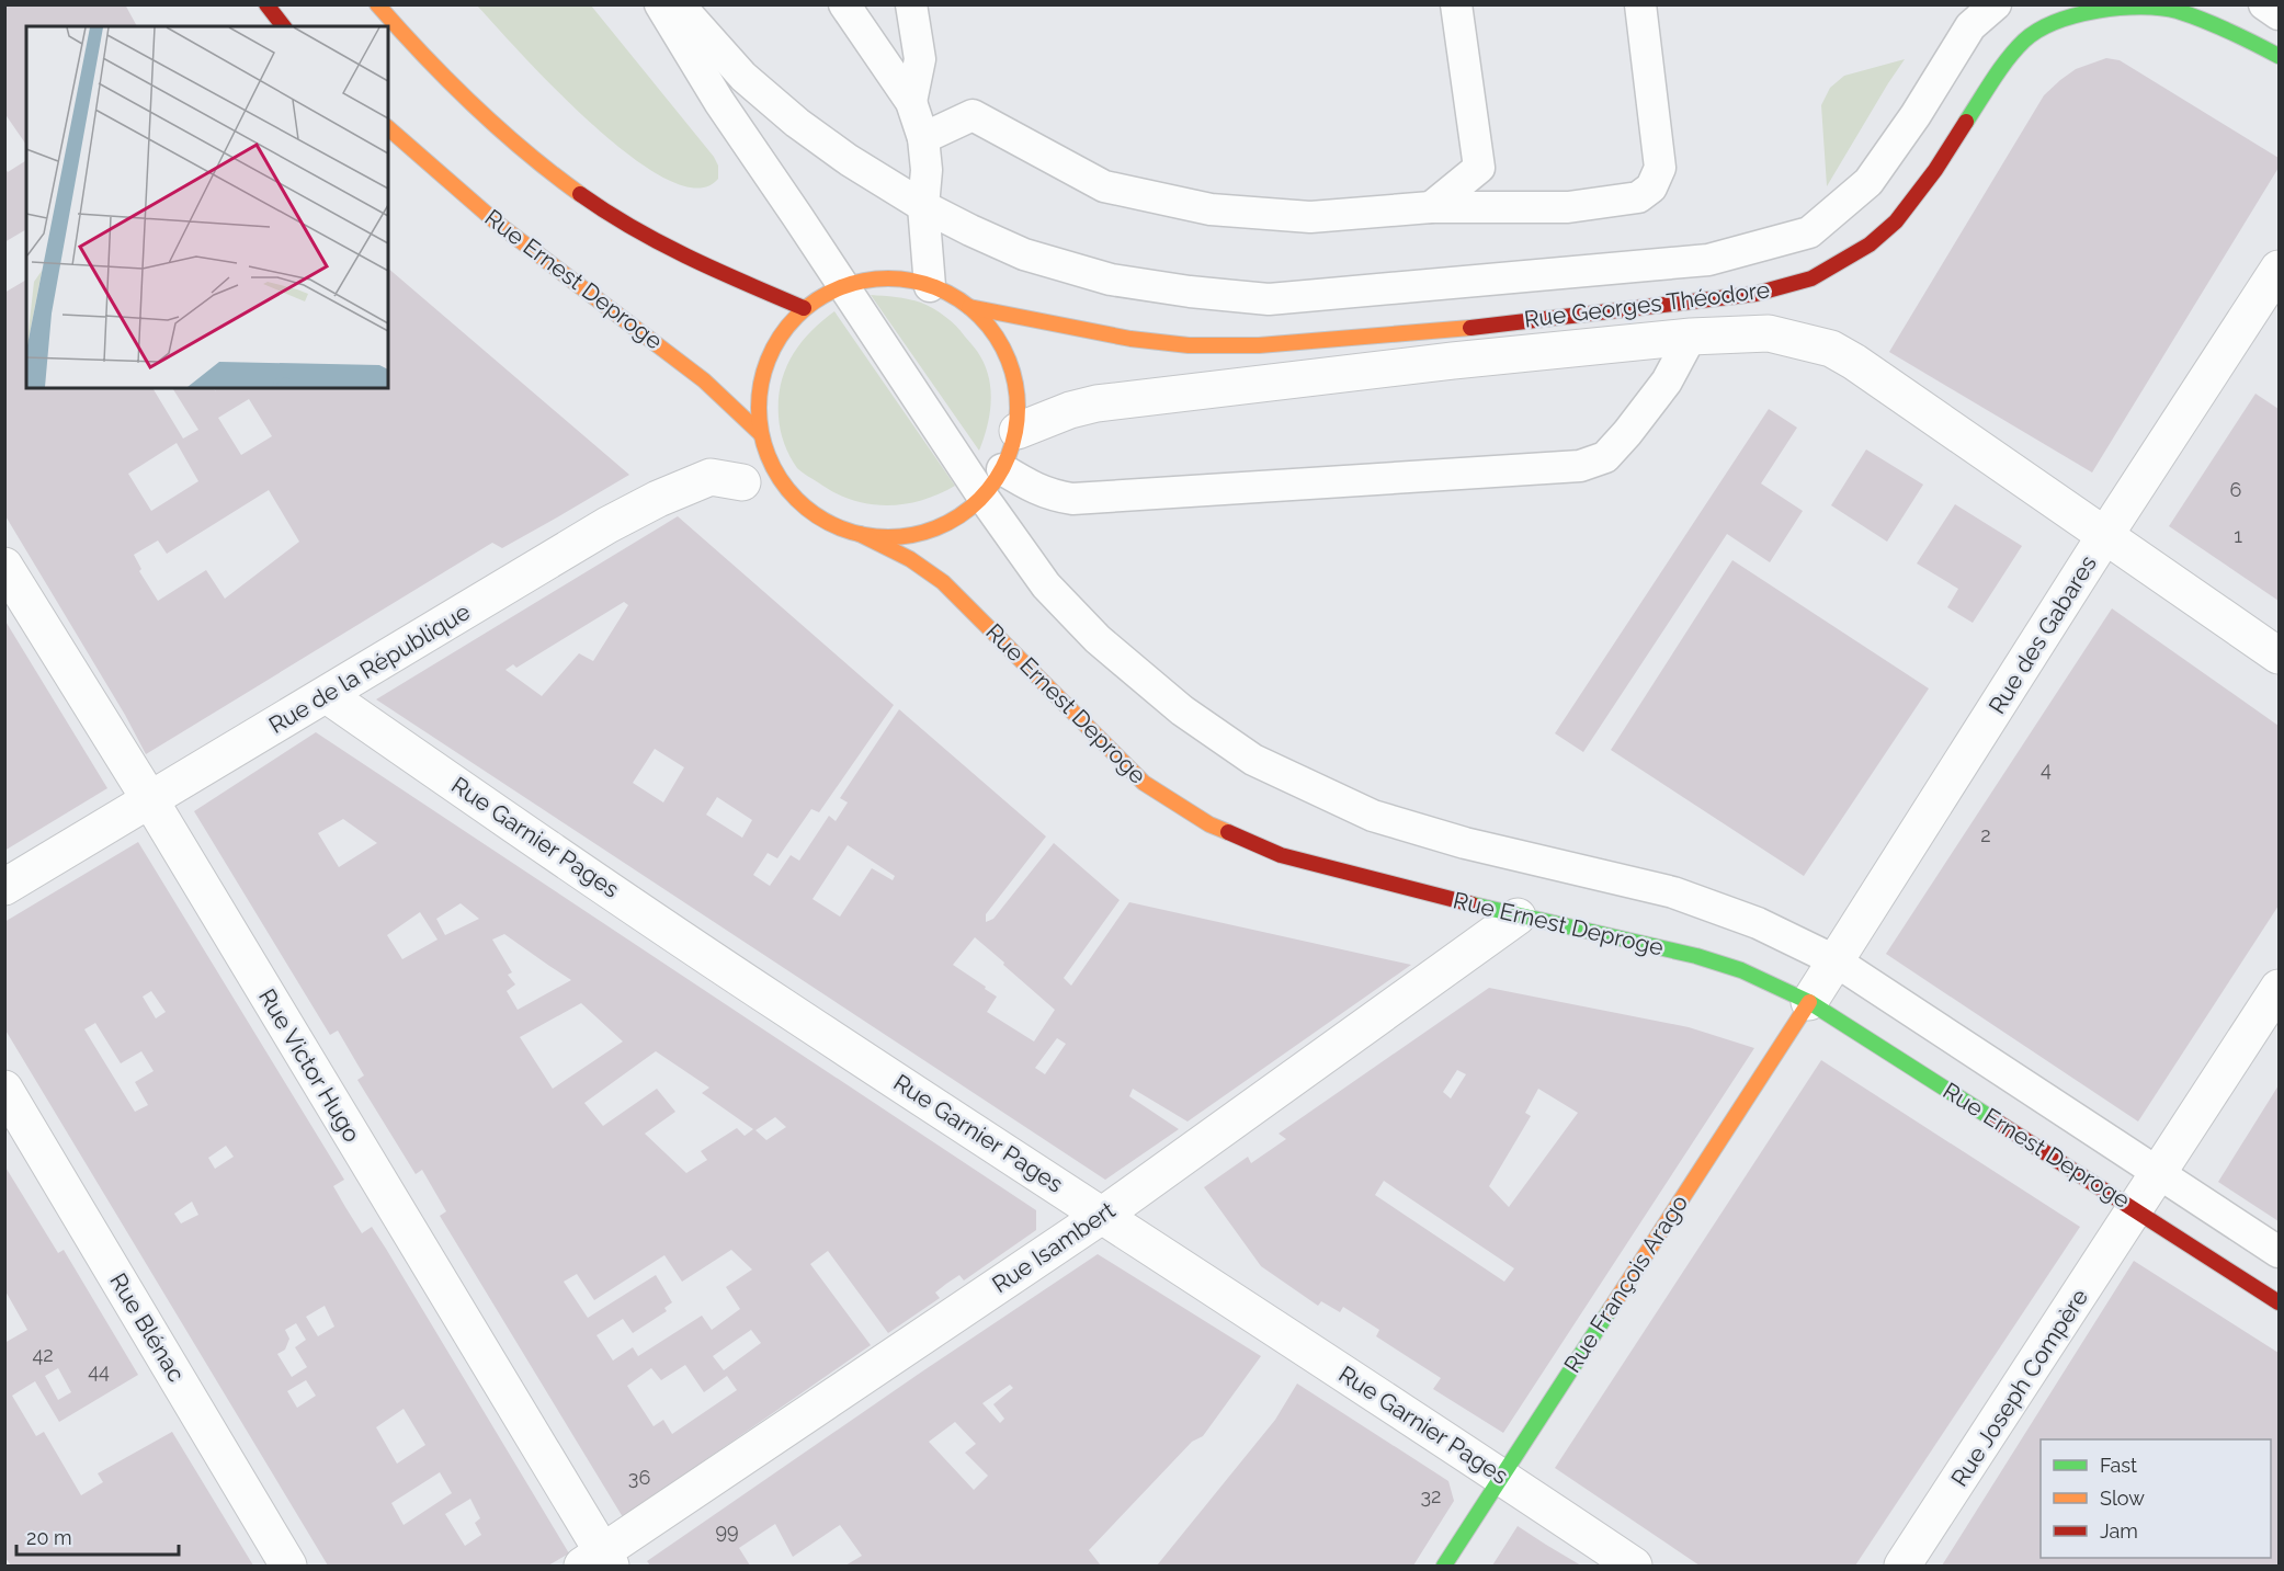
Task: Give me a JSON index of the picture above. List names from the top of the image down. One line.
{"streets":{"main road":["Rue Ernest Deproge","Rue Georges Théodore","Rue François Arago"],"street":["Rue des Gabares","Rue de la République","Rue Garnier Pages","Rue Victor Hugo","Rue Isambert","Rue Blénac","Rue Joseph Compère"]},"crossings":[["Rue Ernest Deproge","Rue des Gabares"],["Rue Ernest Deproge","Rue Isambert"],["Rue Ernest Deproge","Rue François Arago"],["Rue Ernest Deproge","Rue Joseph Compère"],["Rue des Gabares","Rue François Arago"],["Rue de la République","Rue Garnier Pages"],["Rue de la République","Rue Victor Hugo"],["Rue Garnier Pages","Rue Isambert"],["Rue Garnier Pages","Rue François Arago"],["Rue Victor Hugo","Rue Isambert"]],"house_numbers":["6","1","4","2","42","44","36","32","99"],"legend":["Fast","Slow","Jam"],"scale_bar":"20 m"}
